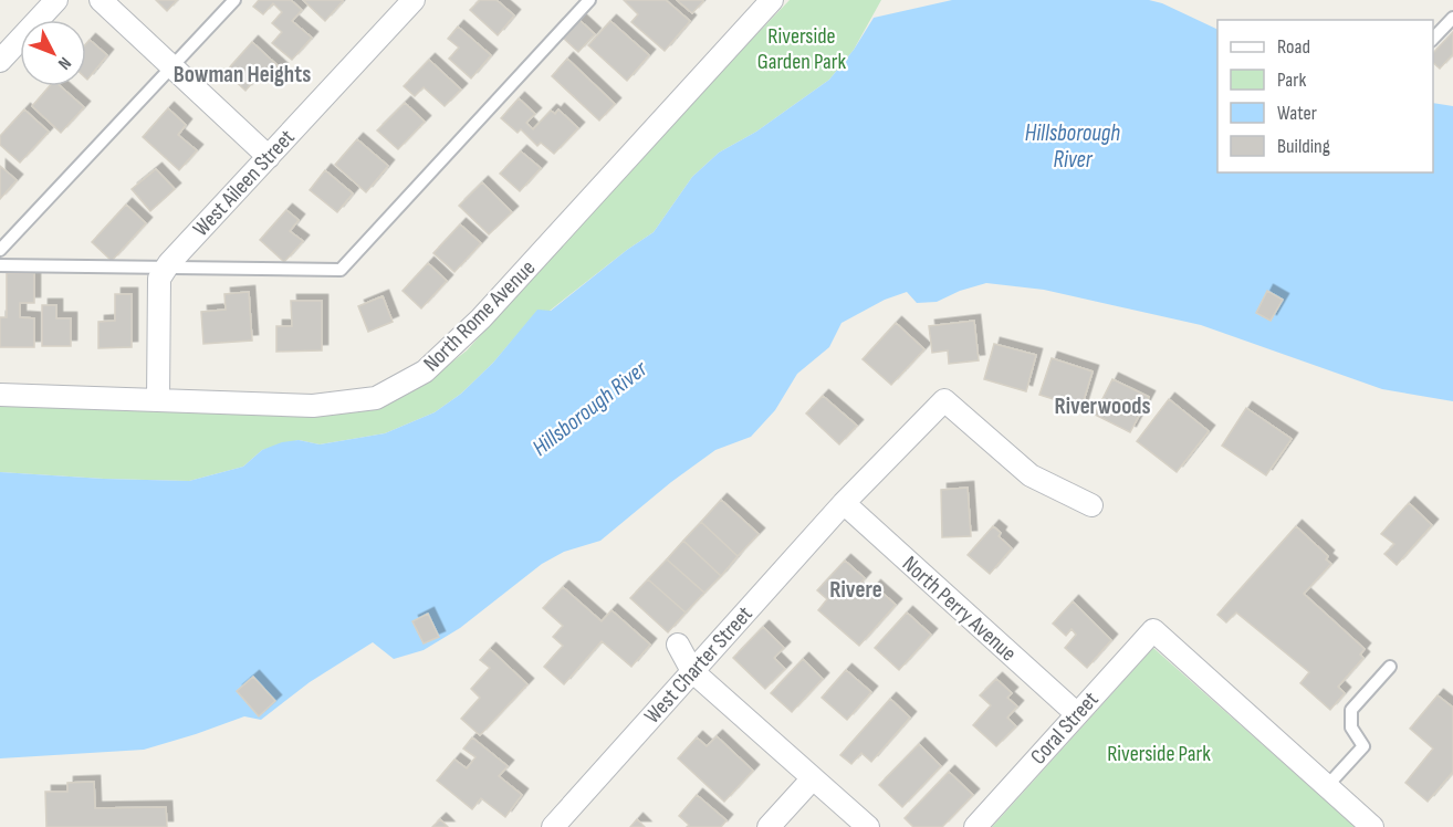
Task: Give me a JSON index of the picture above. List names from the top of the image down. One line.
{"streets":{"street":["West Aileen Street","North Rome Avenue","North Perry Avenue","West Charter Street","Coral Street"]},"crossings":[["North Perry Avenue","West Charter Street"],["North Perry Avenue","Coral Street"]],"districts":["Bowman Heights","Riverwoods","Rivere"],"water":["Hillsborough River"],"parks":["Riverside Garden Park","Riverside Park"],"legend":["Road","Park","Water","Building"],"north":"bottom right"}
